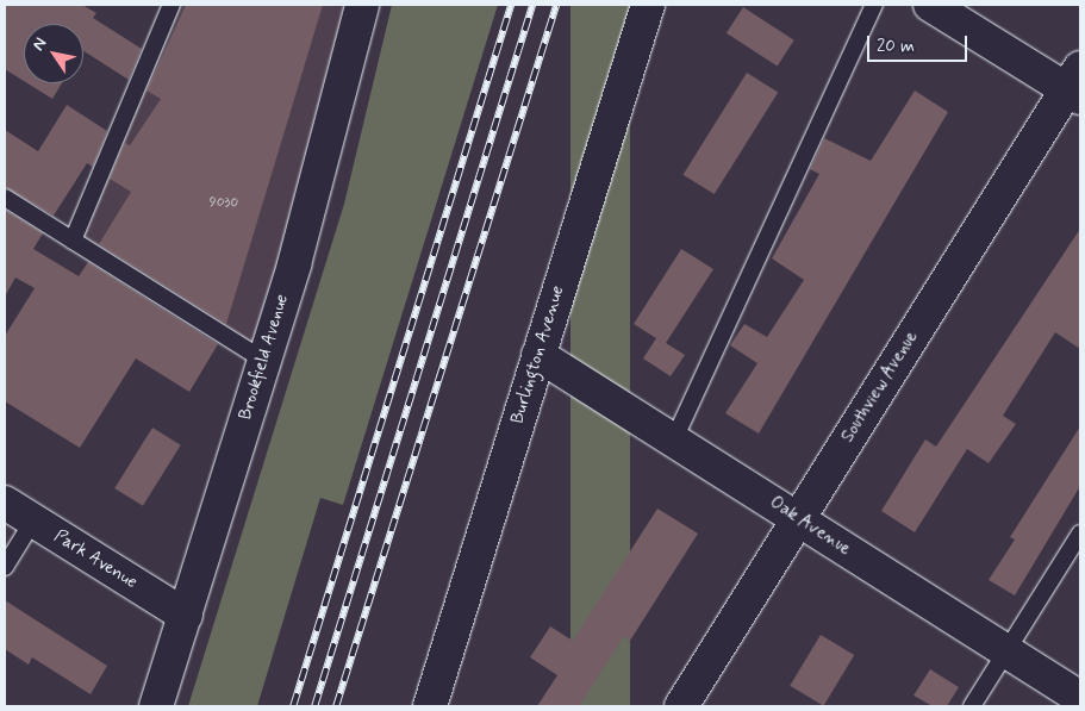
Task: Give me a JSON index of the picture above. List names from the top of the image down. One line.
{"streets":{"street":["Burlington Avenue","Brookfield Avenue","Southview Avenue","Oak Avenue","Park Avenue"]},"crossings":[["Burlington Avenue","Oak Avenue"],["Brookfield Avenue","Park Avenue"],["Southview Avenue","Oak Avenue"]],"house_numbers":["9030"],"scale_bar":"20 m","north":"top left"}
